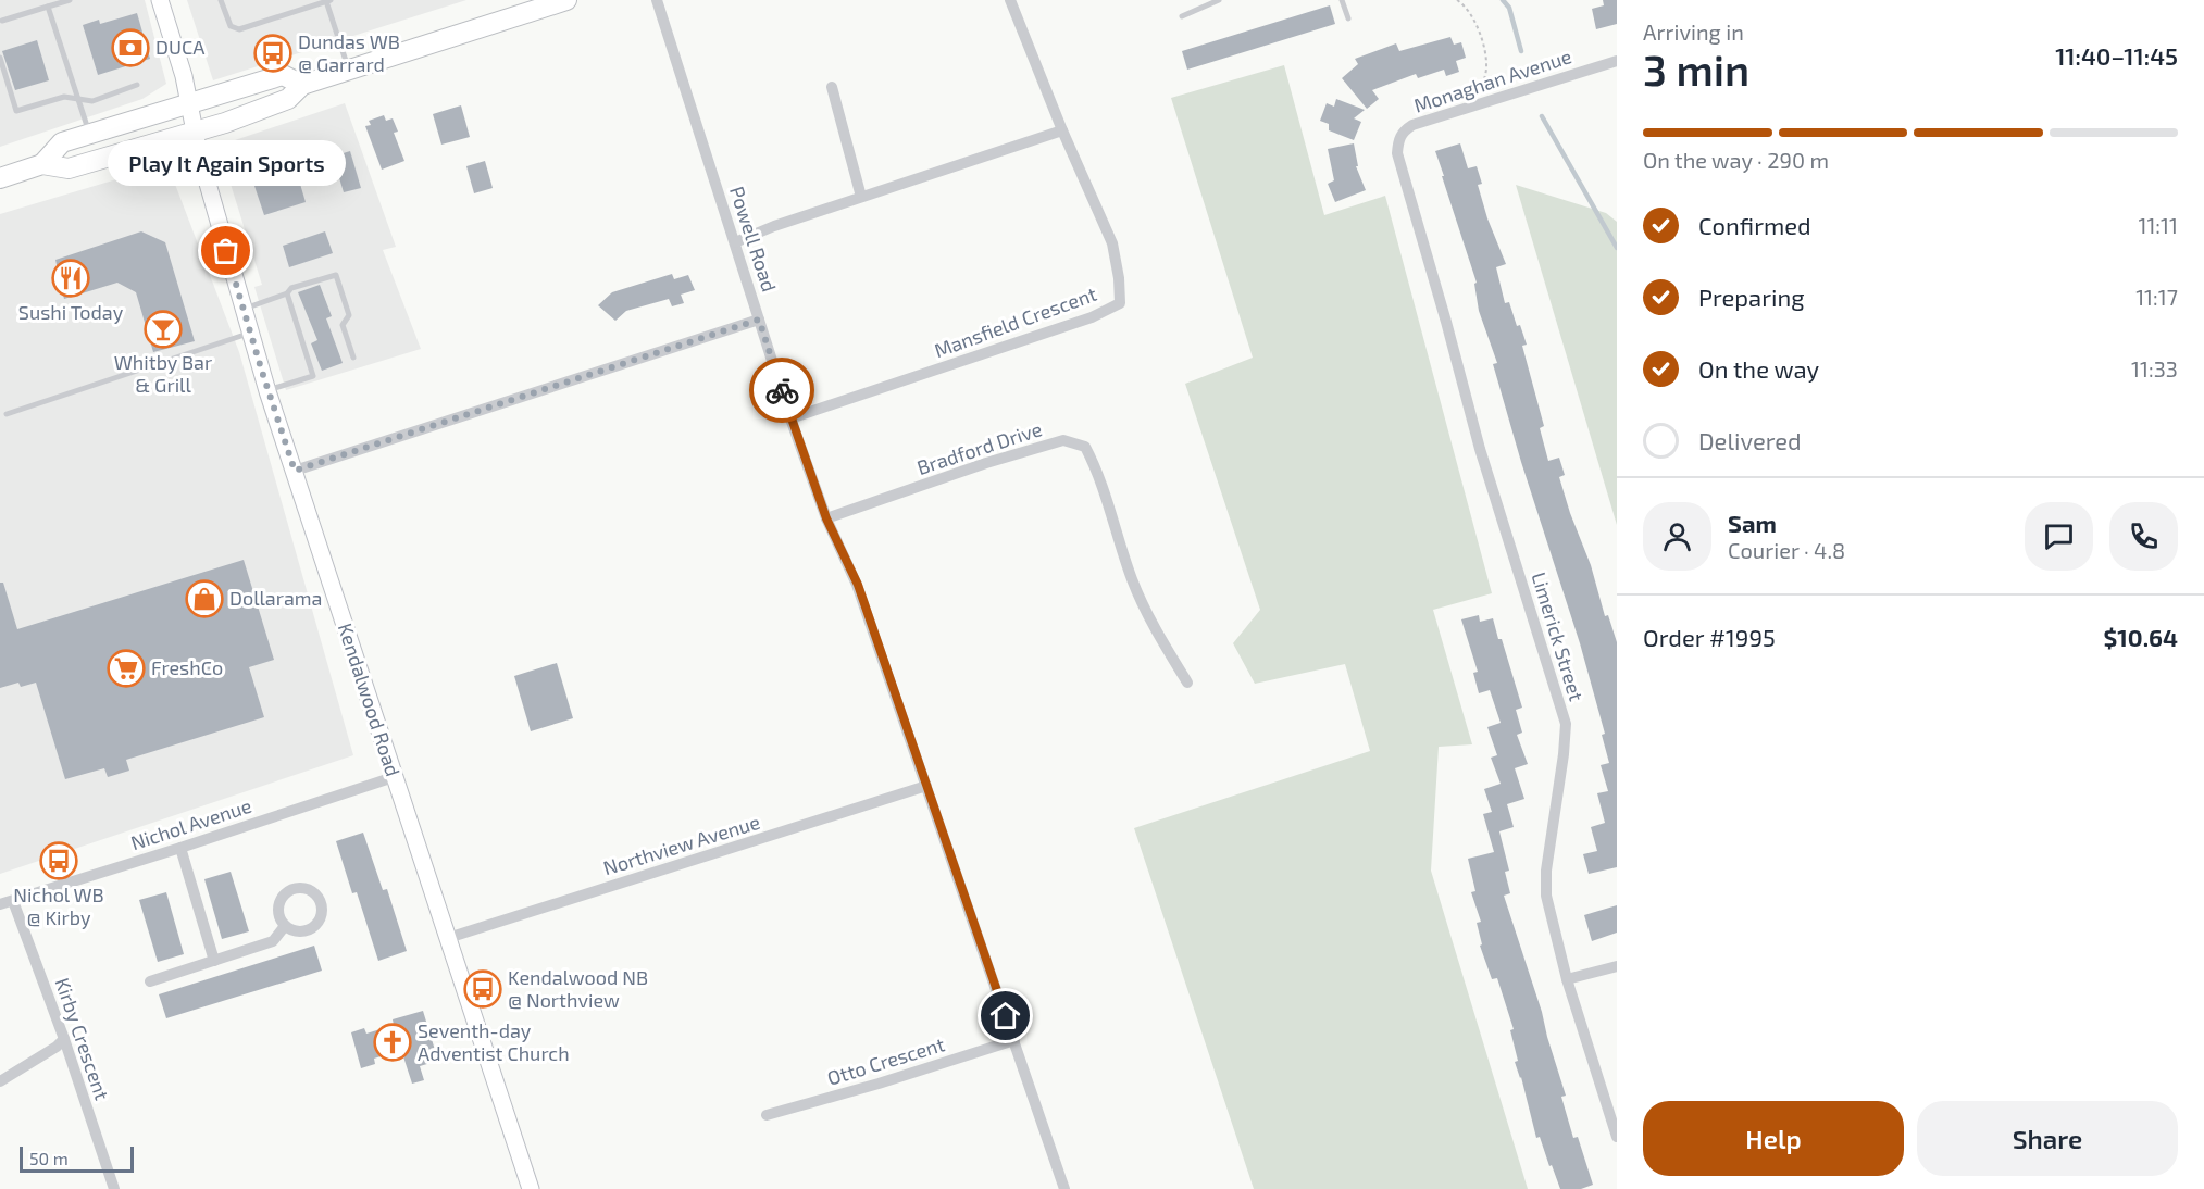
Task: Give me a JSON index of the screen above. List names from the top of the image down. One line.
{"streets":{"street":["Monaghan Avenue","Powell Road","Mansfield Crescent","Bradford Drive","Limerick Street","Kendalwood Road","Nichol Avenue","Northview Avenue","Kirby Crescent","Otto Crescent"]},"crossings":[["Monaghan Avenue","Limerick Street"],["Powell Road","Mansfield Crescent"],["Powell Road","Bradford Drive"],["Powell Road","Northview Avenue"],["Powell Road","Otto Crescent"],["Kendalwood Road","Nichol Avenue"],["Kendalwood Road","Northview Avenue"],["Nichol Avenue","Kirby Crescent"]],"places":{"bank":["DUCA"],"bus stop":["Dundas WB @ Garrard","Nichol WB @ Kirby","Kendalwood NB @ Northview"],"other":["Play It Again Sports"],"restaurant":["Sushi Today"],"bar":["Whitby Bar & Grill"],"shop":["Dollarama"],"supermarket":["FreshCo"],"church":["Seventh-day Adventist Church"]},"scale_bar":"50 m","page":{"heading":["3 min","Arriving in","11:40–11:45"],"panel":["Sam","Courier · 4.8","Order #1995","$10.64"],"bar":"On the way · 290 m","bubble":"Play It Again Sports","list":[["Confirmed","11:11"],["Preparing","11:17"],["On the way","11:33"],"Delivered"],"buttons":["Help","Share"],"scale":"50 m"}}
